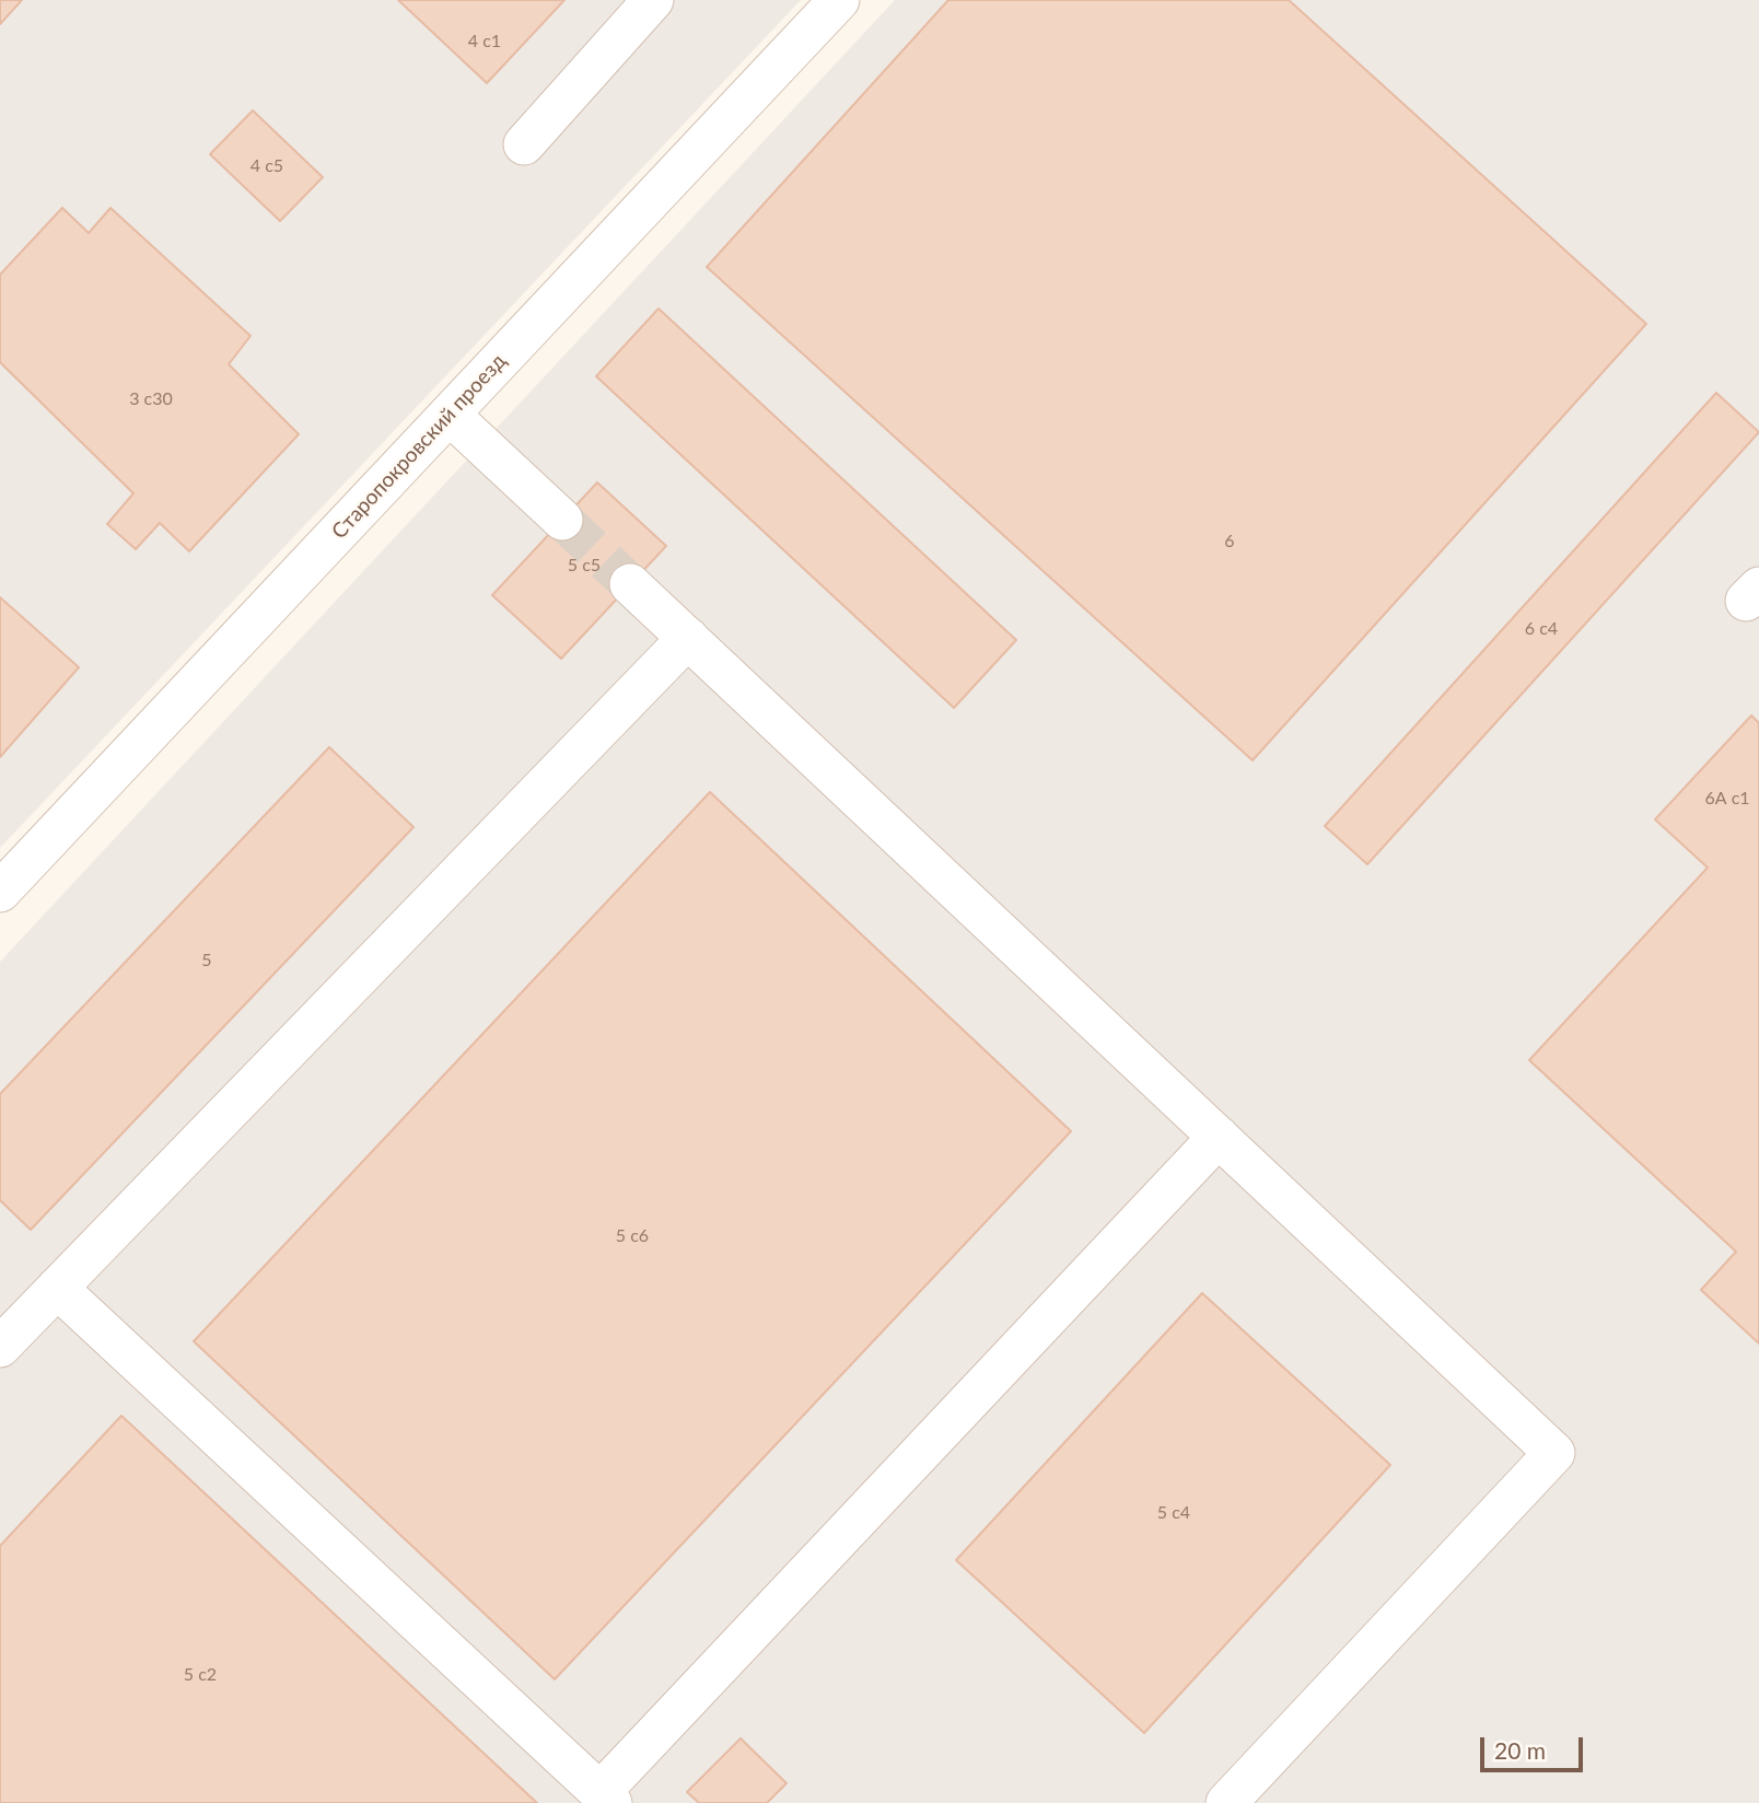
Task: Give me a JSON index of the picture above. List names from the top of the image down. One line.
{"streets":{"street":["Старопокровский проезд"]},"house_numbers":["4 с1","4 с5","3 с30","6","5 с5","6 с4","6А с1","5","5 с6","5 с4","5 с2"],"scale_bar":"20 m"}
